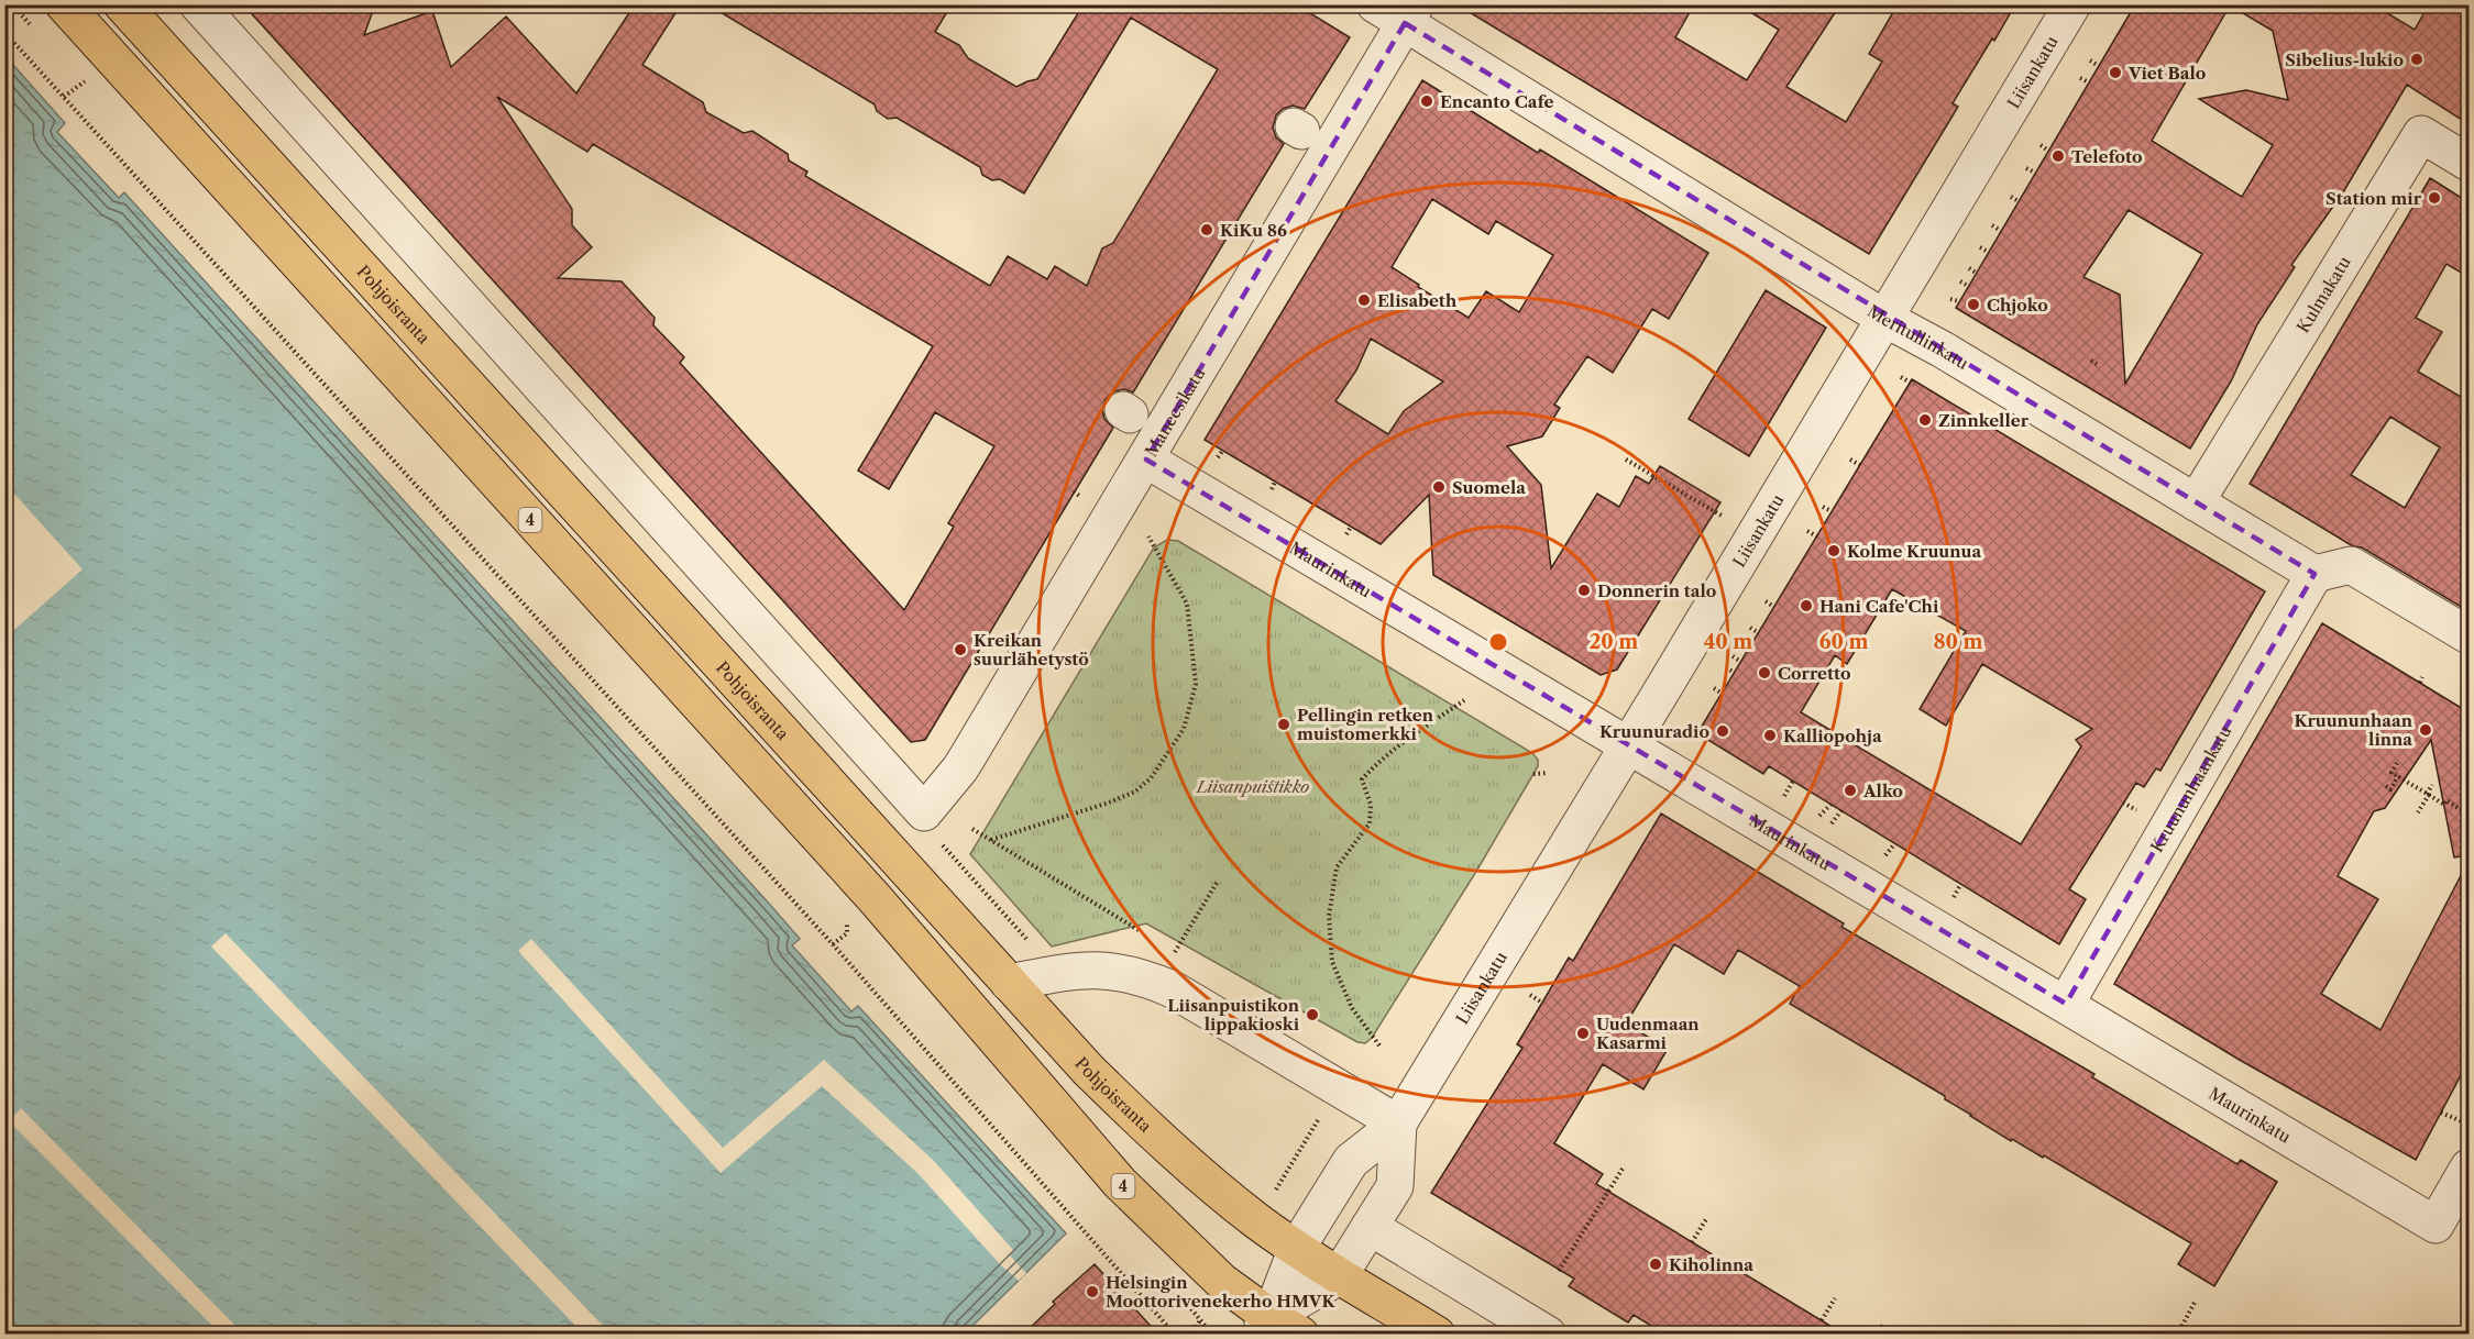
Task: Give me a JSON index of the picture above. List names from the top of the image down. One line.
{"streets":{"main road":["Pohjoisranta","4"],"street":["Liisankatu","Kulmakatu","Meritullinkatu","Maneesikatu","Maurinkatu","Kruununhaankatu"]},"crossings":[["Liisankatu","Pohjoisranta"],["Liisankatu","Meritullinkatu"],["Liisankatu","4"],["Liisankatu","Maurinkatu"],["Kulmakatu","Meritullinkatu"],["Meritullinkatu","Maneesikatu"],["Meritullinkatu","Kruununhaankatu"],["Maneesikatu","Maurinkatu"],["Maurinkatu","Kruununhaankatu"]],"parks":["Liisanpuistikko"],"places":["Sibelius-lukio","Viet Balo","Encanto Cafe","Telefoto","Station mir","KiKu 86","Elisabeth","Chjoko","Zinnkeller","Suomela","Kolme Kruunua","Donnerin talo","Hani Cafe'Chi","Kreikan suurlähetystö","Corretto","Pellingin retken muistomerkki","Kruununhaan linna","Kruunuradio","Kalliopohja","Alko","Liisanpuistikon lippakioski","Uudenmaan Kasarmi","Kiholinna","Helsingin Moottorivenekerho HMVK"],"rings":["20 m","40 m","60 m","80 m"]}
